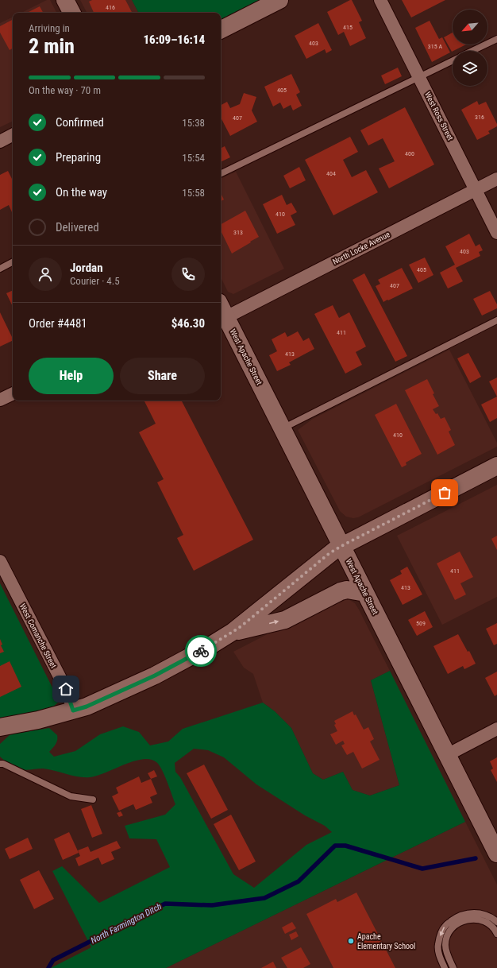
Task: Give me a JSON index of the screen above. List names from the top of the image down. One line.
{"streets":{"main road":["West Apache Street"],"street":["West Ross Street","North Locke Avenue","West Comanche Street"]},"crossings":[["West Ross Street","North Locke Avenue"],["North Locke Avenue","West Apache Street"]],"water":["North Farmington Ditch"],"places":["Apache Elementary School"],"house_numbers":["416","415","403","315 A","405","316","407","400","404","410","313","403","405","407","411","413","410","411","413","509"],"north":"bottom left","page":{"heading":["2 min","Arriving in","16:09–16:14"],"panel":["Jordan","Courier · 4.5","Order #4481","$46.30"],"bar":"On the way · 70 m","list":[["Confirmed","15:38"],["Preparing","15:54"],["On the way","15:58"],"Delivered"],"buttons":["Help","Share"]}}
